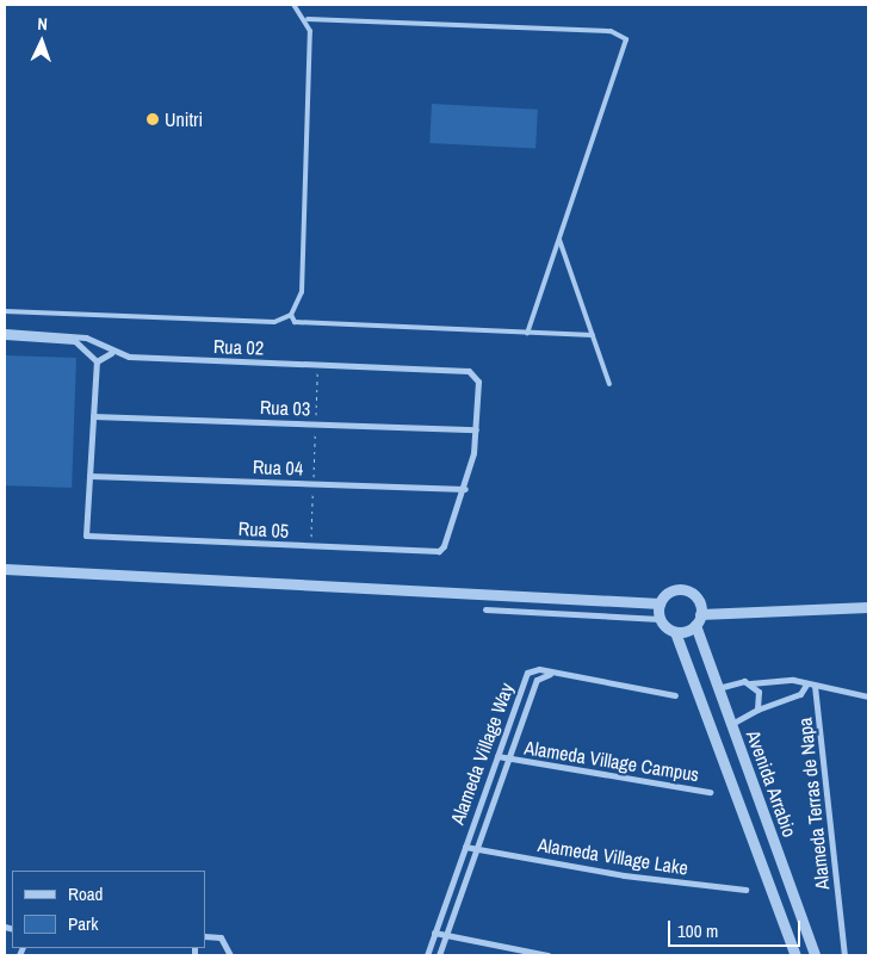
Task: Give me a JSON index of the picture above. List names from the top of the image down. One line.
{"streets":{"street":["Rua 02","Rua 03","Rua 04","Rua 05","Alameda Village Way","Alameda Village Campus","Avenida Arrabio","Alameda Terras de Napa","Alameda Village Lake"]},"crossings":[["Rua 02","Rua 03"],["Rua 04","Rua 05"],["Alameda Village Way","Alameda Village Campus"],["Alameda Village Way","Alameda Village Lake"]],"places":["Unitri"],"legend":["Road","Park"],"scale_bar":"100 m","north":"top"}
